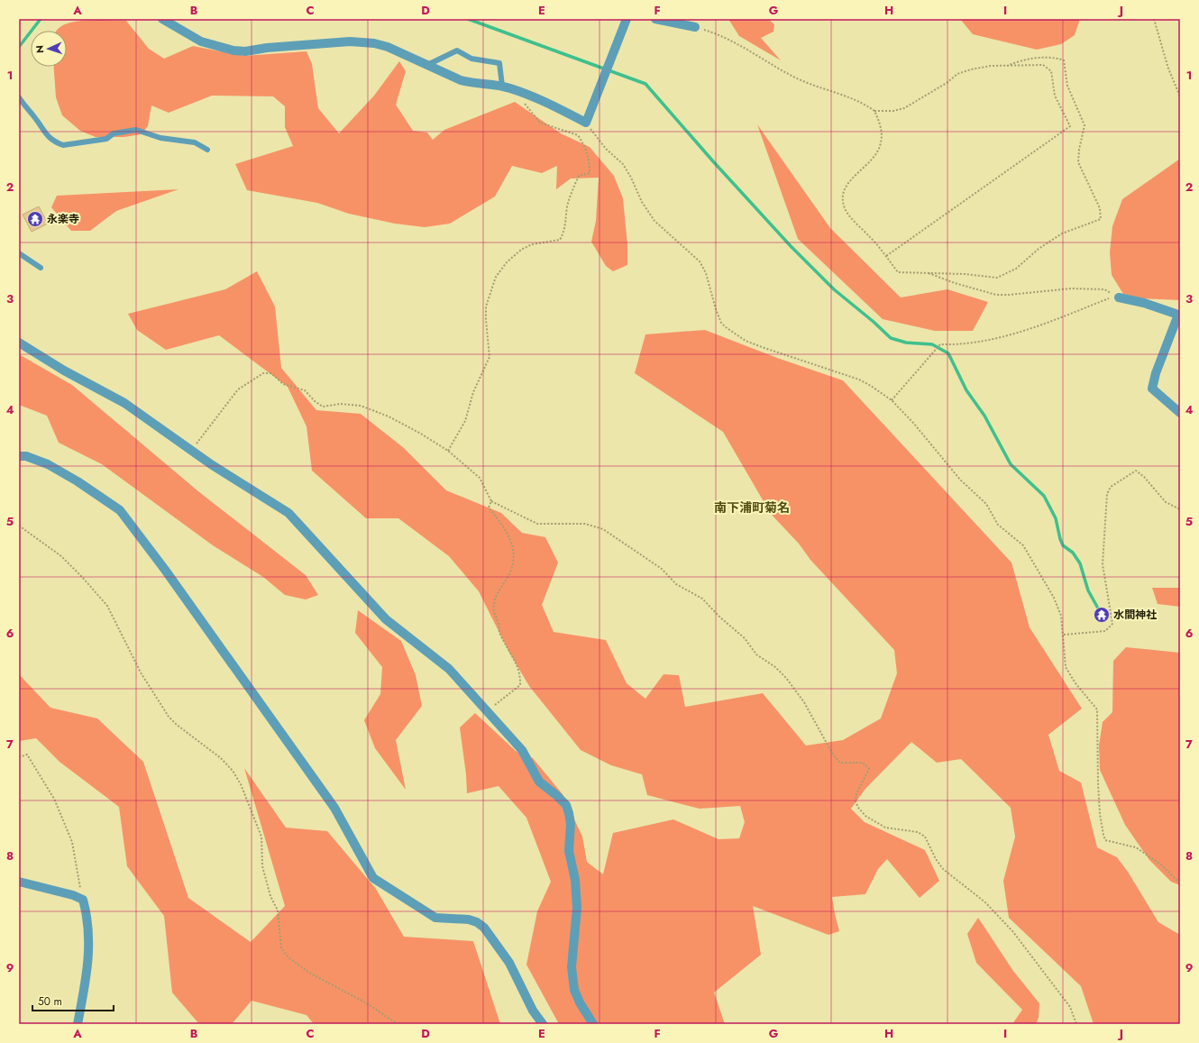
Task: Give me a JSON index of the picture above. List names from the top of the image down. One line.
{"districts":["南下浦町菊名"],"places":{"temple":["永楽寺","水間神社"]},"scale_bar":"50 m","north":"left","grid":{"columns":["A","B","C","D","E","F","G","H","I","J"],"rows":["1","2","3","4","5","6","7","8","9"]}}
